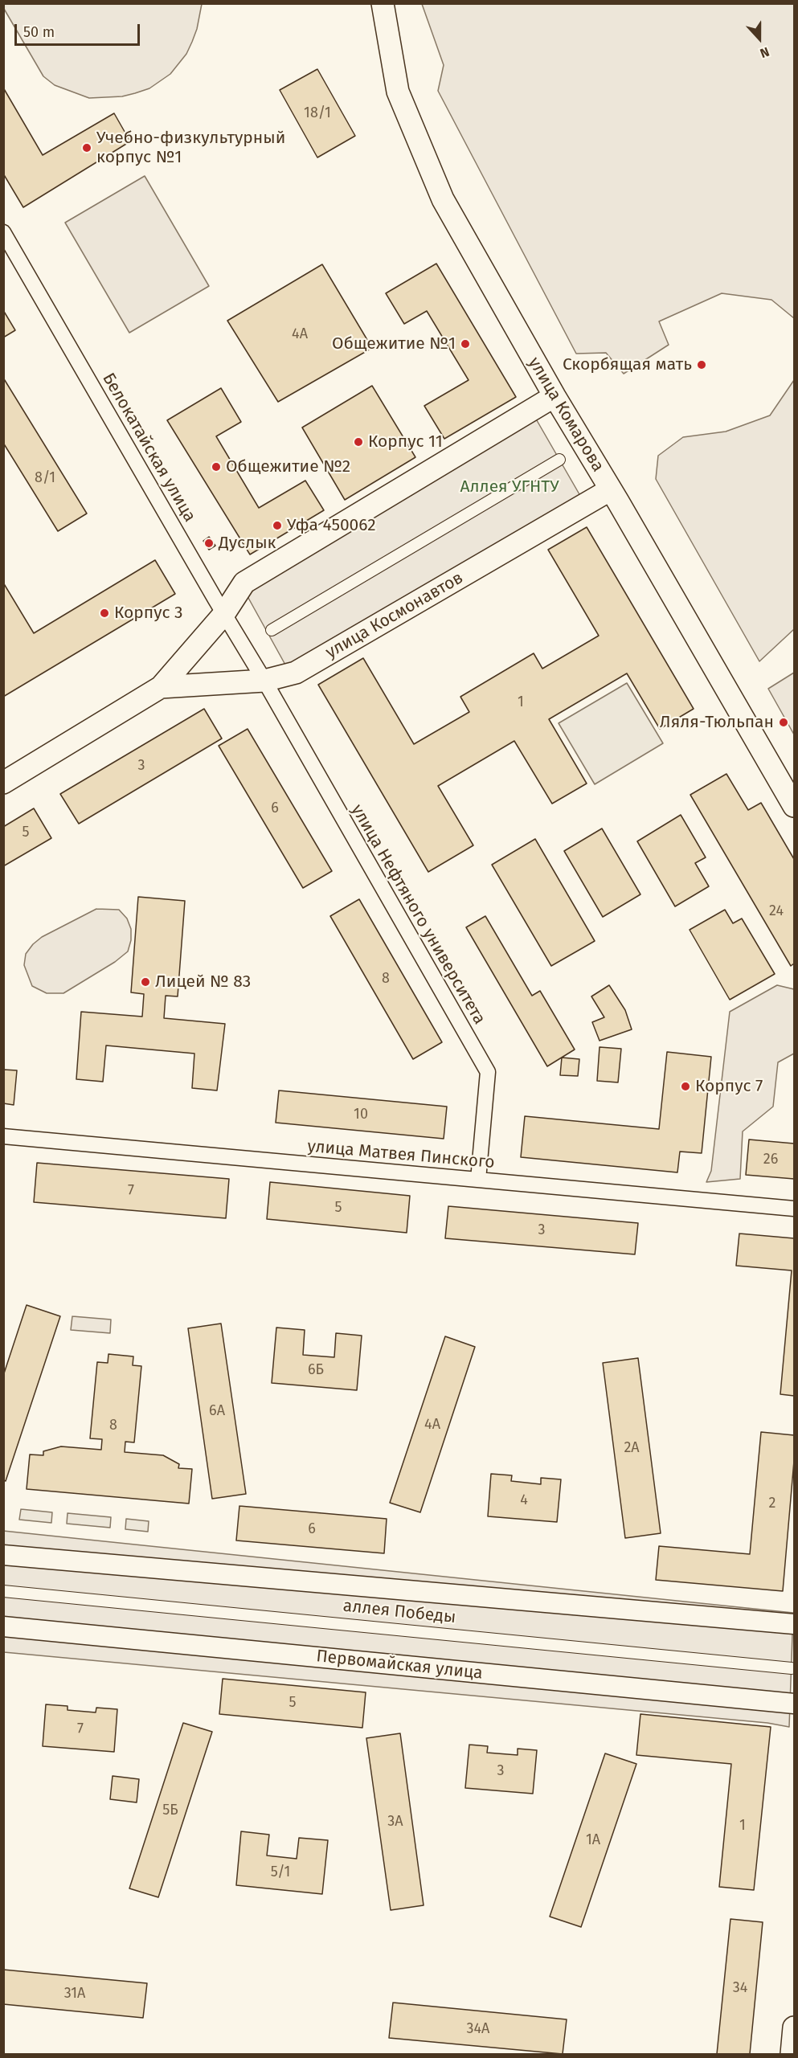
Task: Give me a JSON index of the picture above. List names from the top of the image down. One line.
{"streets":{"main road":["улица Комарова","улица Космонавтов"],"street":["Белокатайская улица","улица Нефтяного университета","улица Матвея Пинского","аллея Победы","Первомайская улица"]},"crossings":[["улица Комарова","улица Космонавтов"],["Белокатайская улица","улица Космонавтов"],["Белокатайская улица","улица Нефтяного университета"],["улица Космонавтов","улица Нефтяного университета"],["улица Нефтяного университета","улица Матвея Пинского"]],"parks":["Аллея УГНТУ"],"places":["Учебно-физкультурный корпус №1","Общежитие №1","Скорбящая мать","Корпус 11","Общежитие №2","Уфа 450062","Дуслык","Корпус 3","Ляля-Тюльпан","Лицей № 83","Корпус 7"],"house_numbers":["18/1","4А","8/1","1","3","6","5","24","8","10","26","7","5","3","6Б","6А","4А","8","2А","4","2","6","5","7","3","5Б","3А","1","1А","5/1","34","31А","34А"],"scale_bar":"50 m","north":"bottom"}
